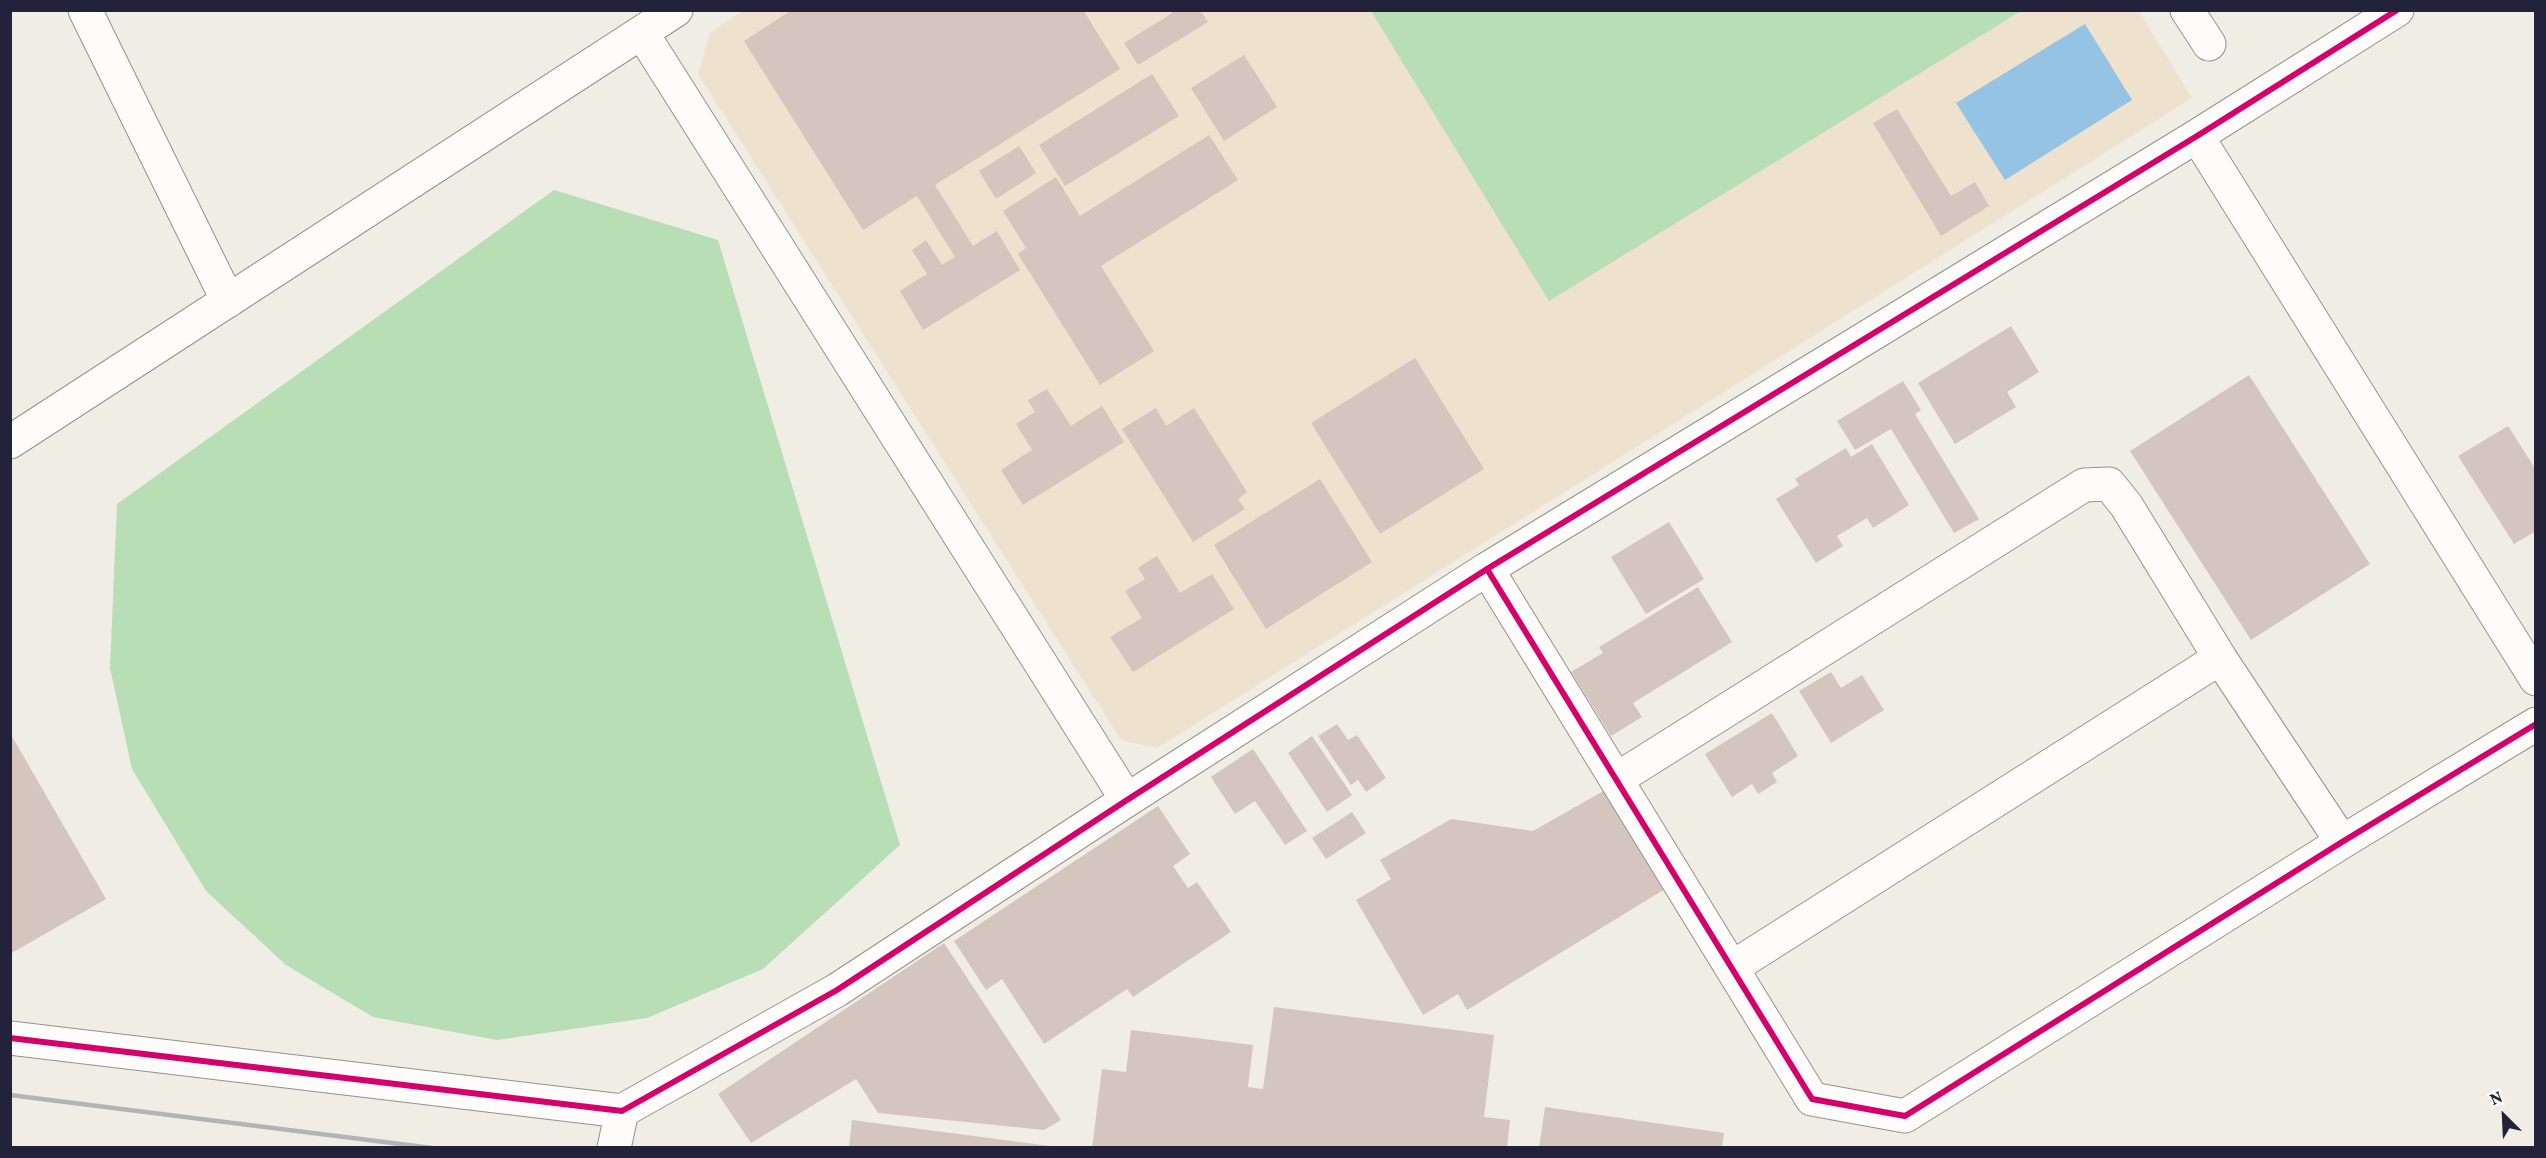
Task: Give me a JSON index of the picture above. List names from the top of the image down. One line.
{"north":"top left"}
